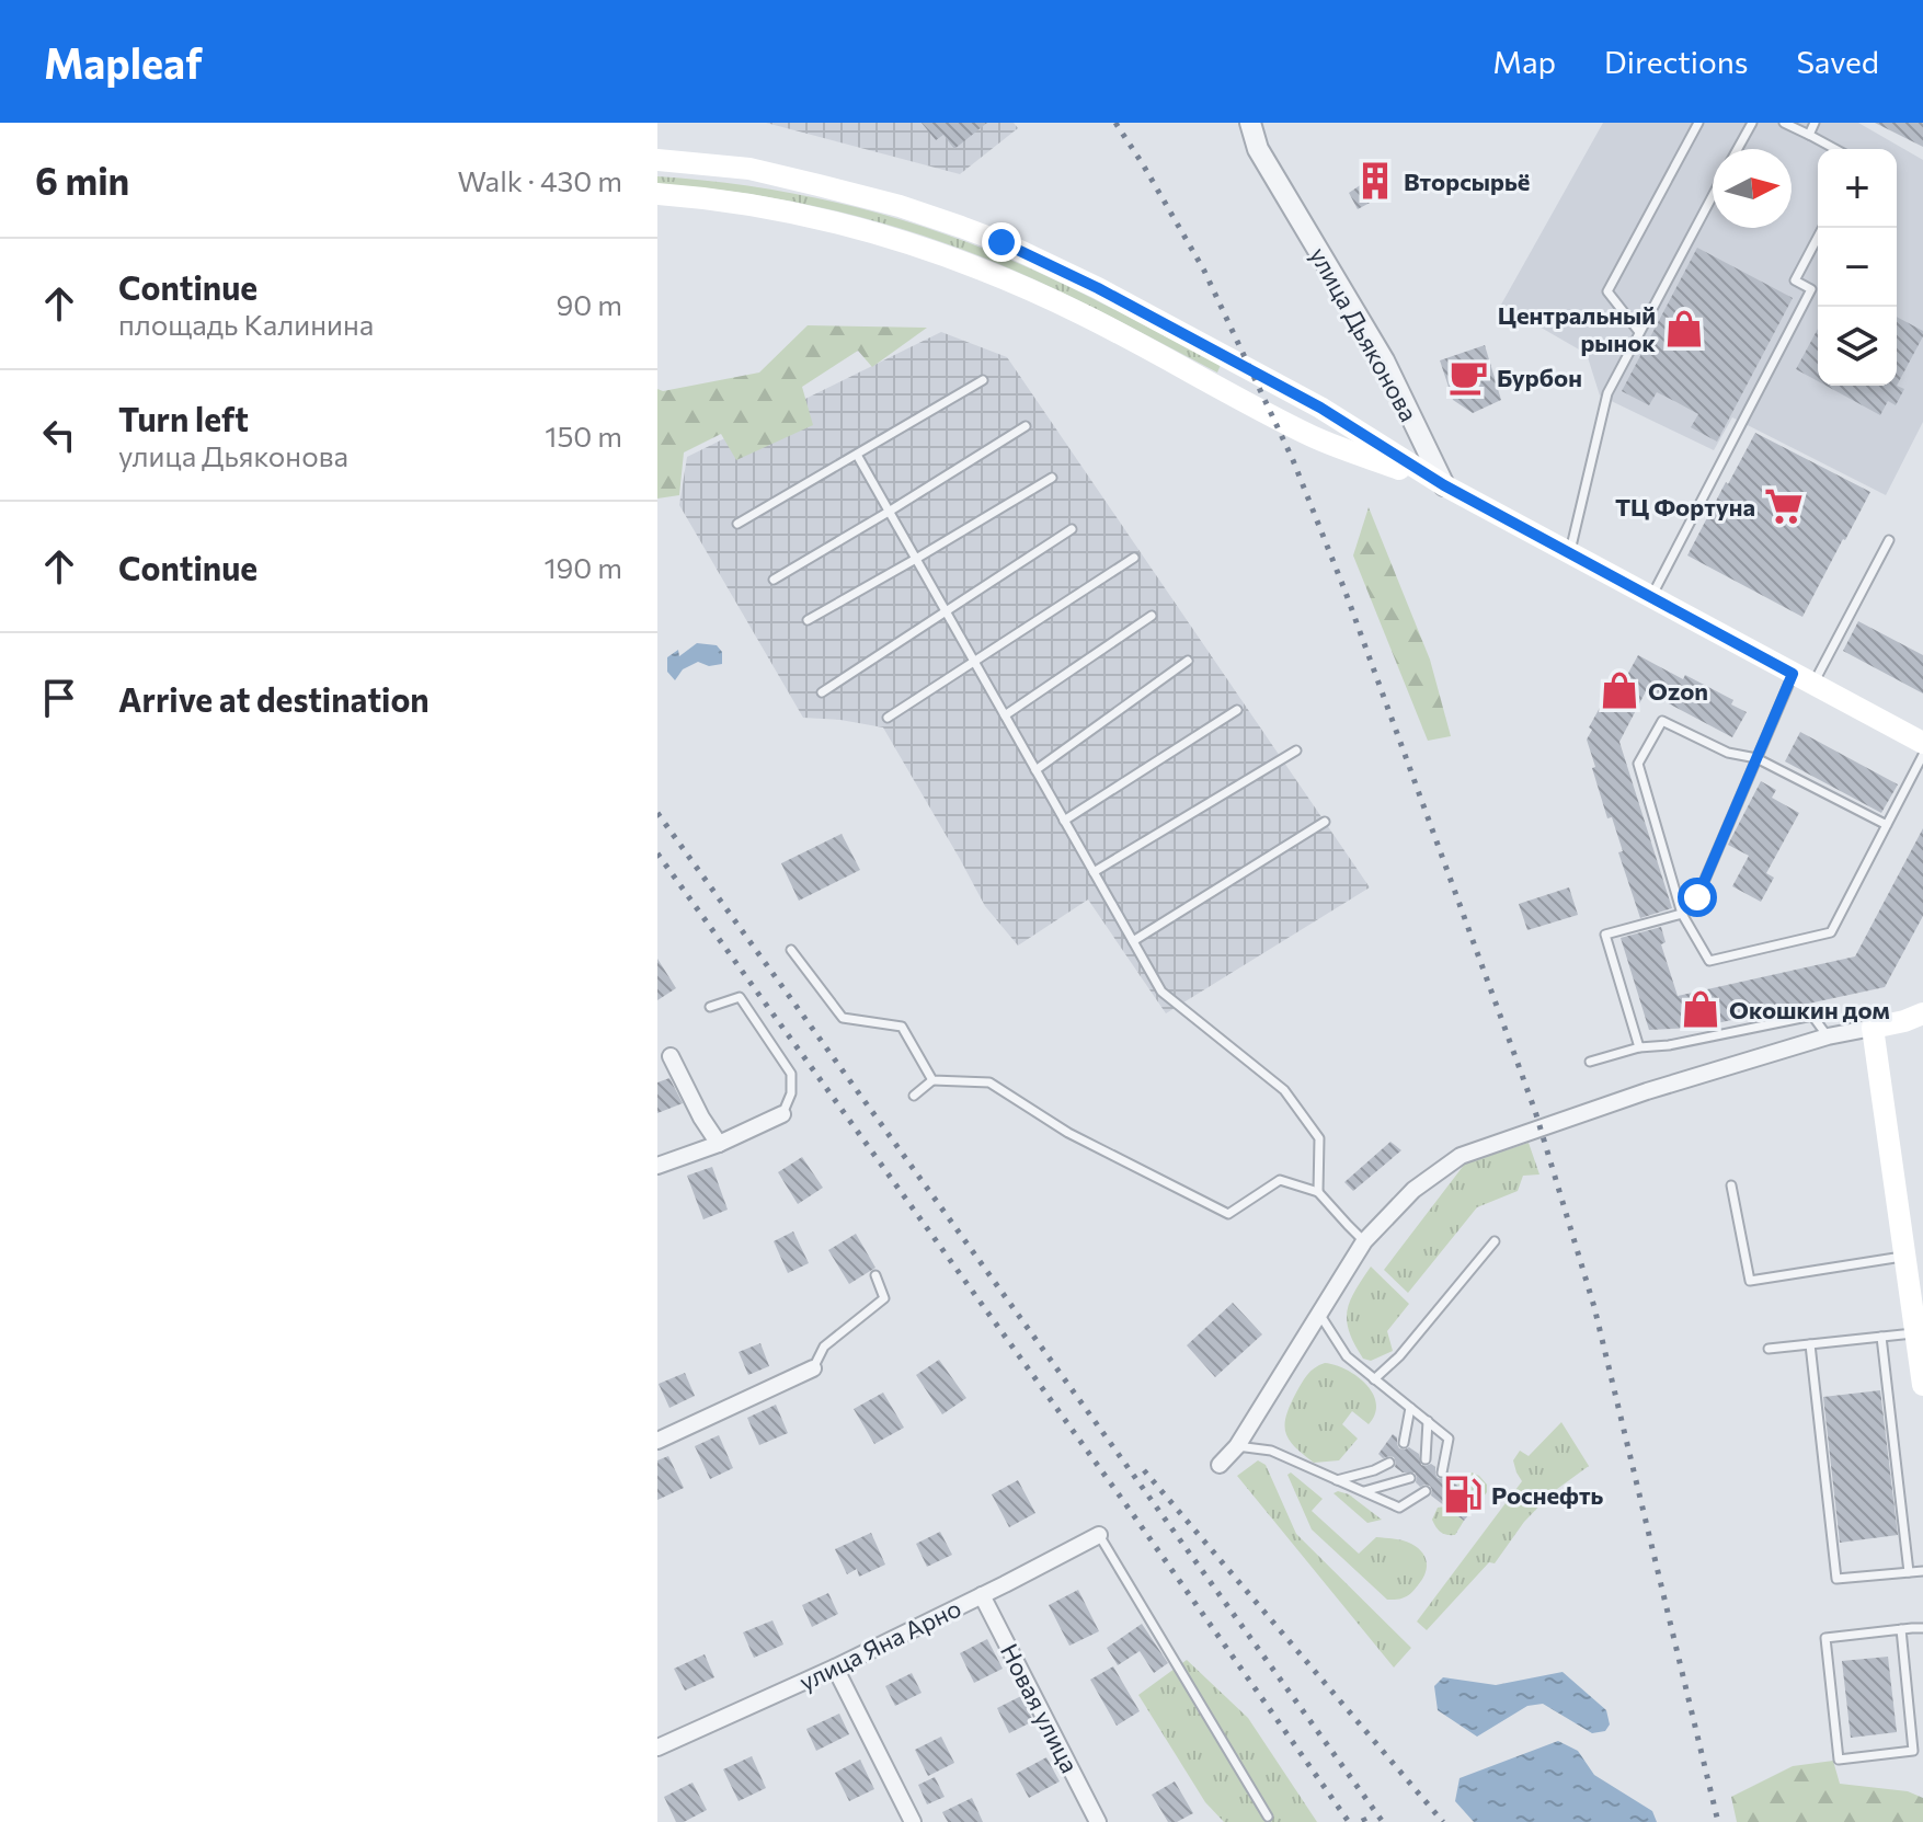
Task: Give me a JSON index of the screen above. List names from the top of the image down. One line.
{"streets":{"street":["улица Дьяконова","улица Яна Арно","Новая улица"]},"crossings":[["улица Яна Арно","Новая улица"]],"places":{"building":["Вторсырьё"],"shop":["Центральный рынок","Ozon","Окошкин дом"],"cafe":["Бурбон"],"supermarket":["ТЦ Фортуна"],"fuel station":["Роснефть"]},"north":"right","page":{"header":"Mapleaf","nav":["Map","Directions","Saved"],"heading":["6 min","Walk · 430 m"],"map_buttons":["+","−"],"list":[["Continue","площадь Калинина","90 m"],["Turn left","улица Дьяконова","150 m"],["Continue","190 m"],"Arrive at destination"]}}
